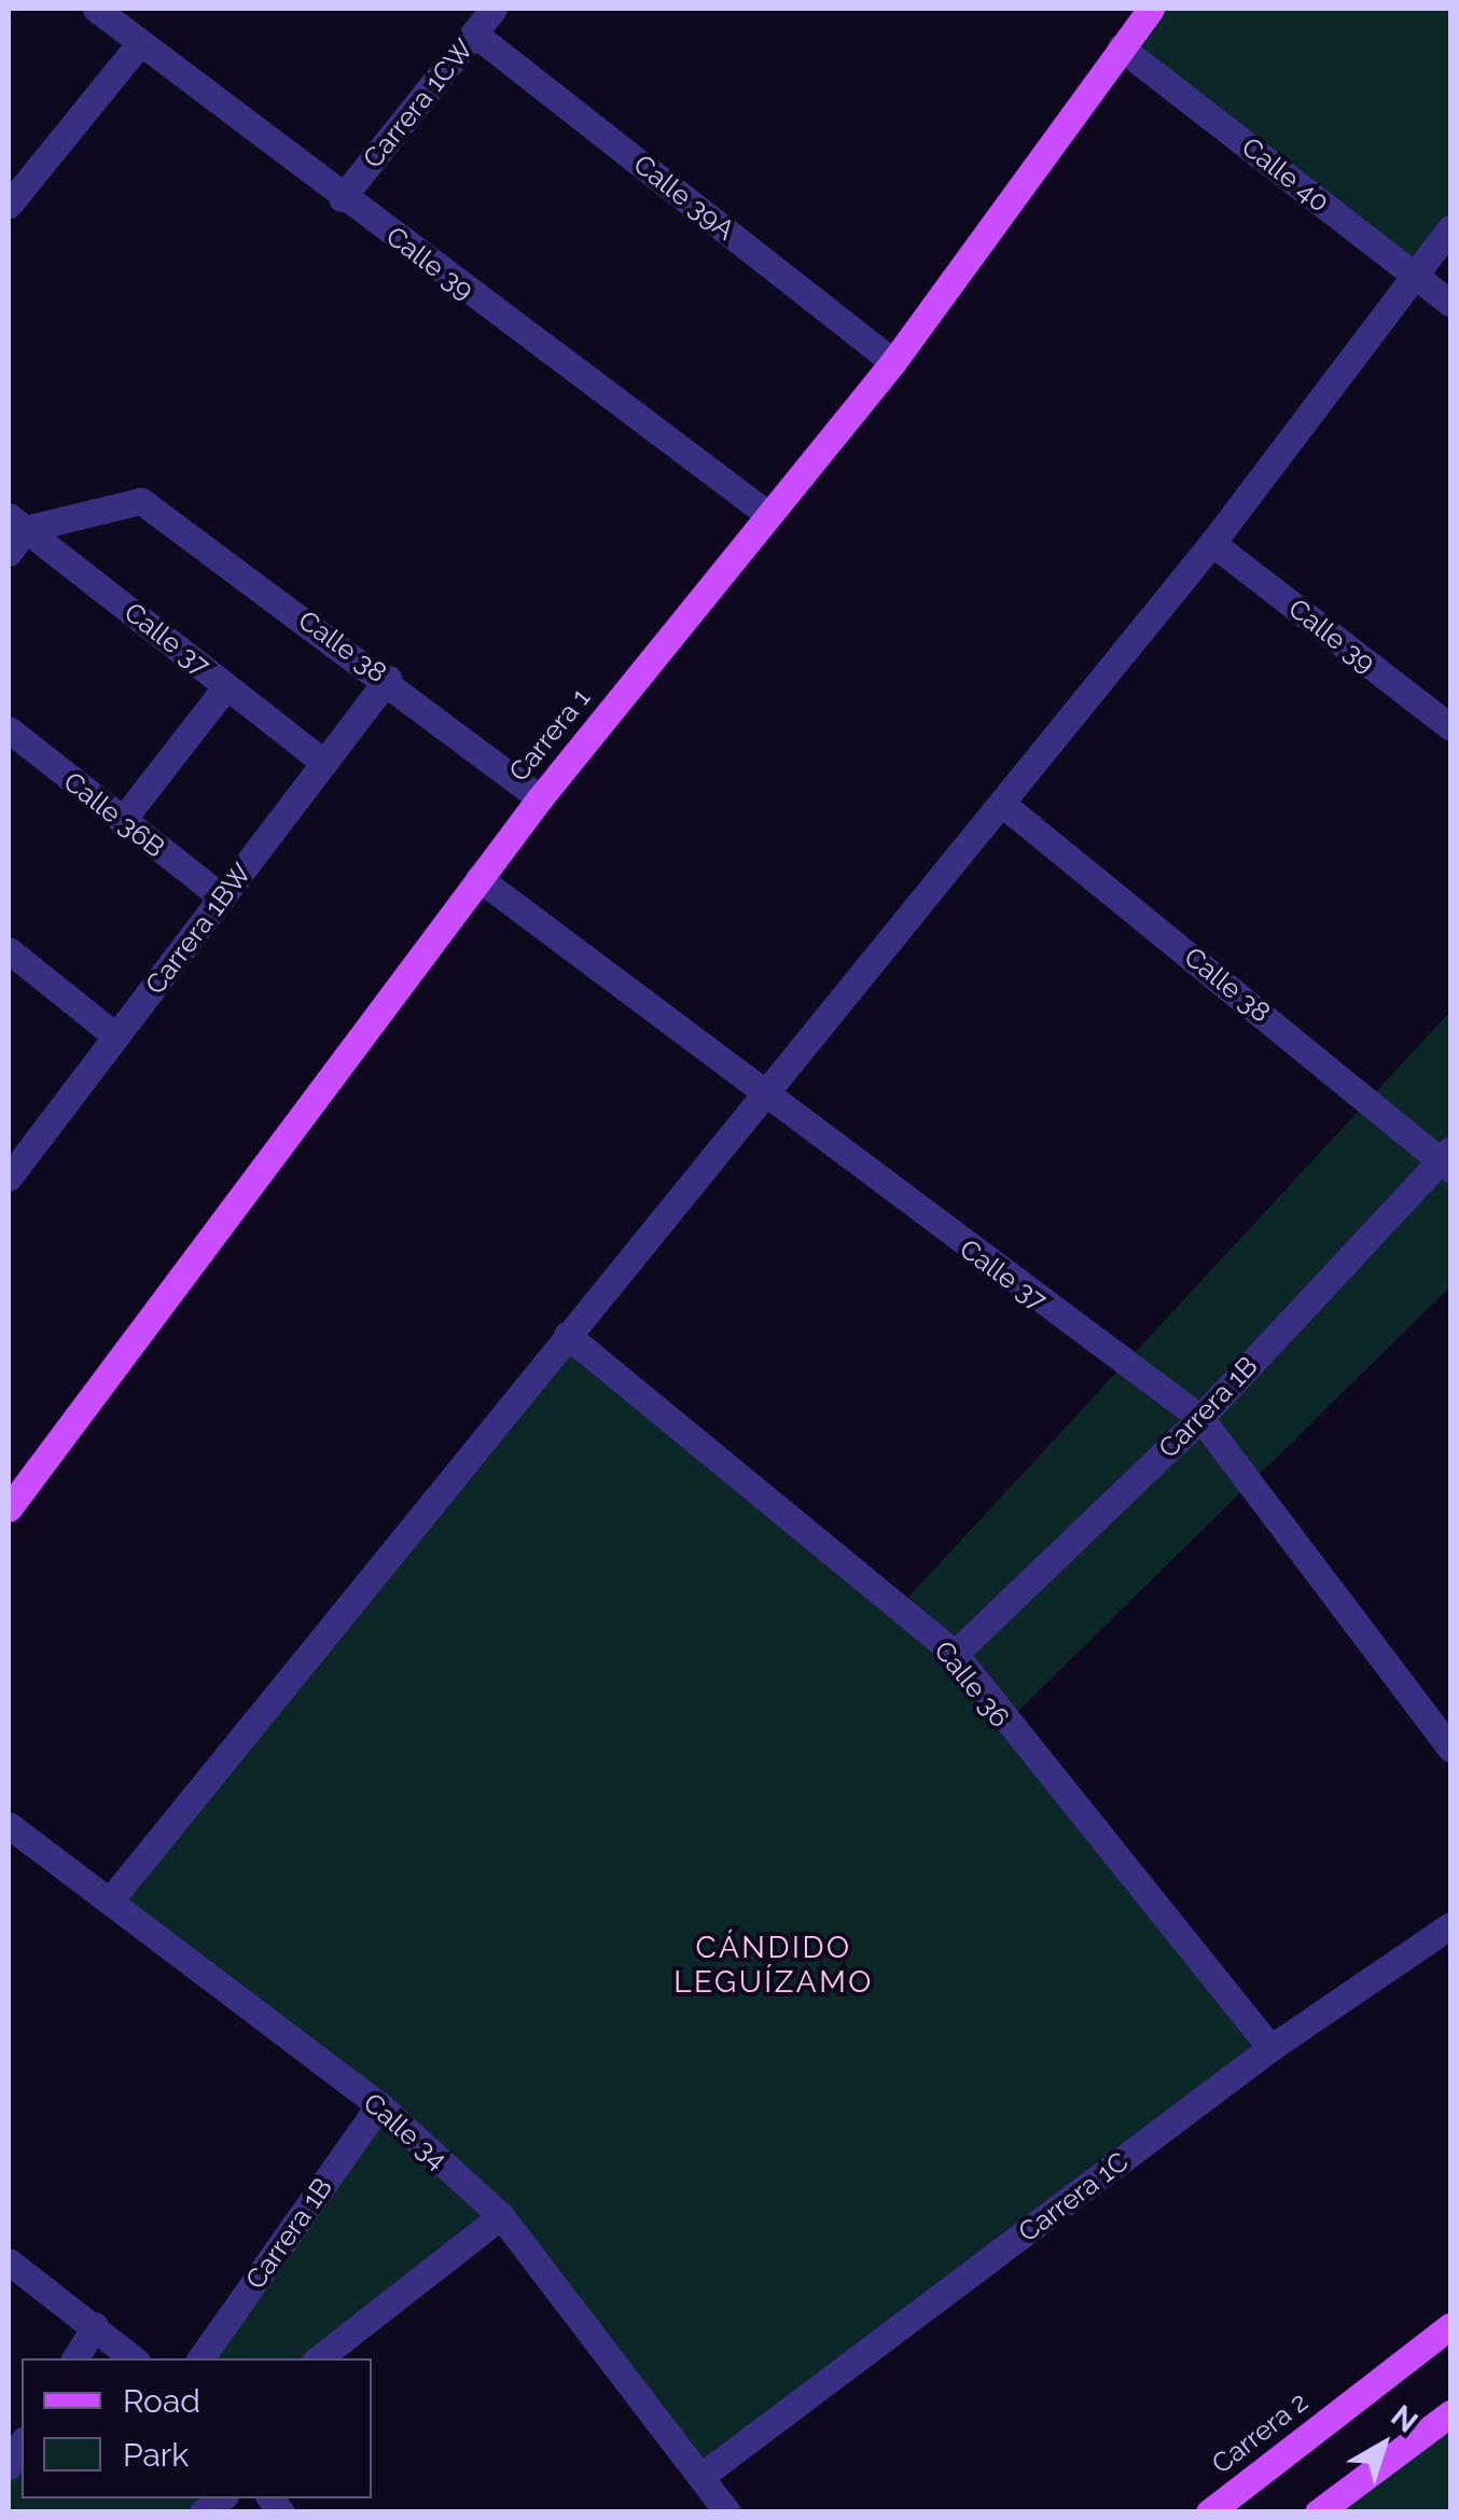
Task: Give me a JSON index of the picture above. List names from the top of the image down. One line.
{"streets":{"main road":["Carrera 1","Carrera 2"],"street":["Carrera 1CW","Calle 40","Calle 39A","Calle 39","Calle 37","Calle 38","Calle 36B","Carrera 1BW","Carrera 1B","Calle 36","Calle 34","Carrera 1C"]},"crossings":[["Carrera 1CW","Calle 39A"],["Carrera 1CW","Calle 39"],["Calle 40","Carrera 1"],["Calle 39A","Carrera 1"],["Calle 39","Carrera 1"],["Calle 37","Calle 38"],["Calle 37","Carrera 1"],["Calle 37","Carrera 1BW"],["Calle 37","Carrera 1B"],["Calle 38","Carrera 1"],["Calle 38","Carrera 1BW"],["Calle 38","Carrera 1B"],["Calle 36B","Carrera 1BW"],["Carrera 1B","Calle 36"],["Carrera 1B","Calle 34"],["Calle 36","Carrera 1C"],["Calle 34","Carrera 1C"]],"districts":["CÁNDIDO LEGUÍZAMO"],"legend":["Road","Park"],"north":"top right"}
